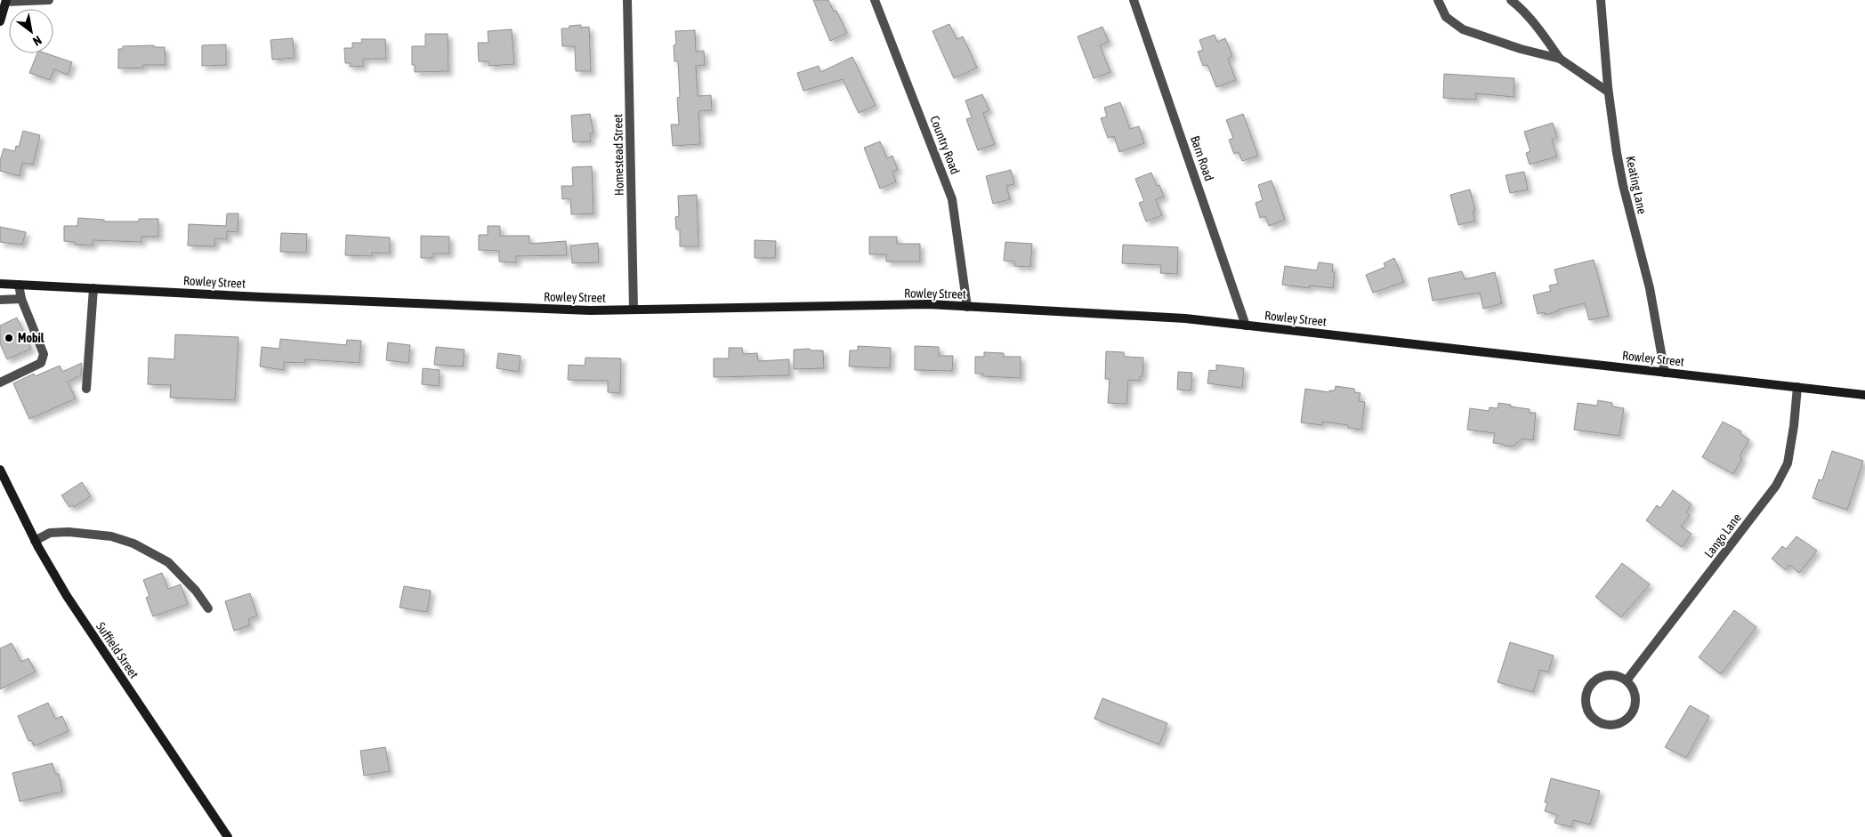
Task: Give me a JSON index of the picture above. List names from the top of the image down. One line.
{"streets":{"street":["Country Road","Homestead Street","Barn Road","Keating Lane","Rowley Street","Lango Lane","Suffield Street"]},"crossings":[["Country Road","Rowley Street"],["Homestead Street","Rowley Street"],["Barn Road","Rowley Street"],["Keating Lane","Rowley Street"],["Rowley Street","Lango Lane"]],"places":["Mobil"],"north":"bottom right"}
